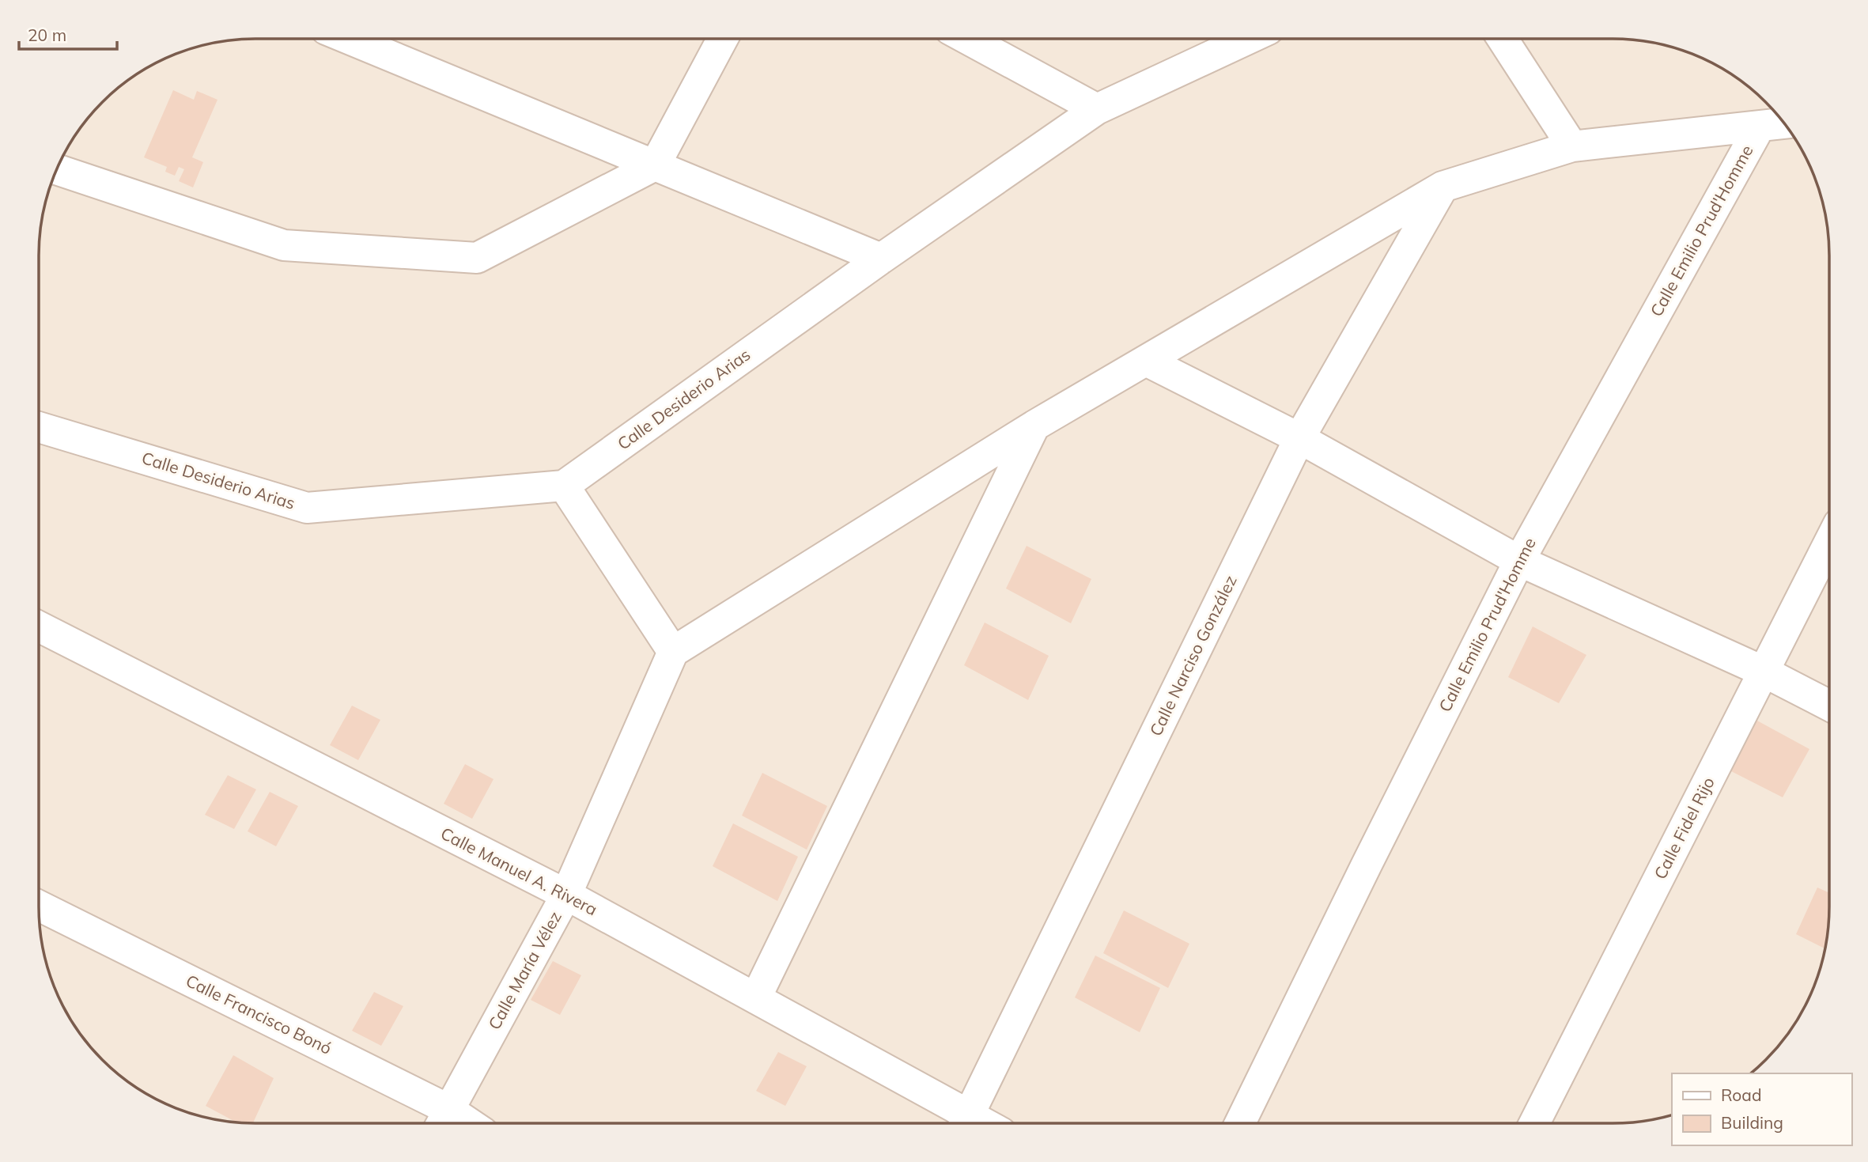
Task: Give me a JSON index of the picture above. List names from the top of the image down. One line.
{"streets":{"street":["Calle Emilio Prud'Homme","Calle Desiderio Arias","Calle Narciso González","Calle Fidel Rijo","Calle Manuel A. Rivera","Calle María Vélez","Calle Francisco Bonó"]},"crossings":[["Calle Manuel A. Rivera","Calle María Vélez"],["Calle María Vélez","Calle Francisco Bonó"]],"legend":["Road","Building"],"scale_bar":"20 m"}
